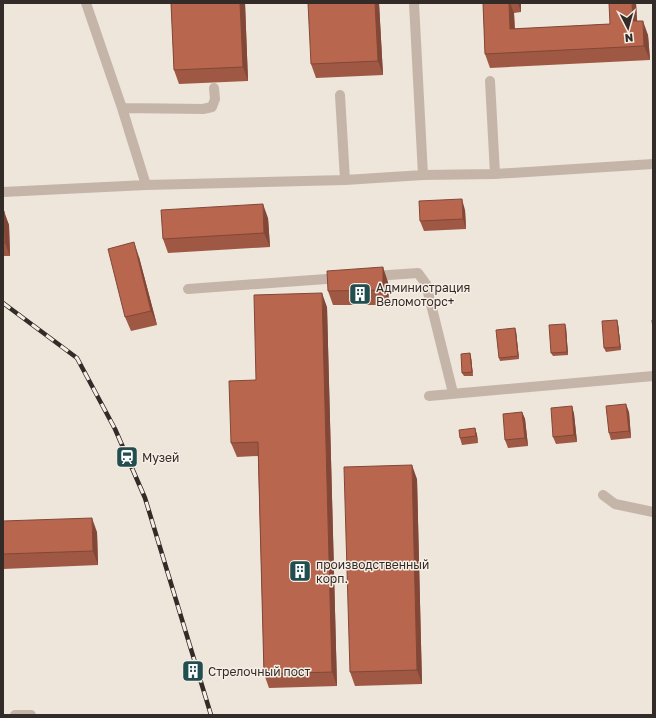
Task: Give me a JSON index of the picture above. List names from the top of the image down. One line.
{"places":{"building":["Администрация Веломоторс+","производственный корп.","Стрелочный пост"],"station":["Музей"]},"north":"bottom"}
